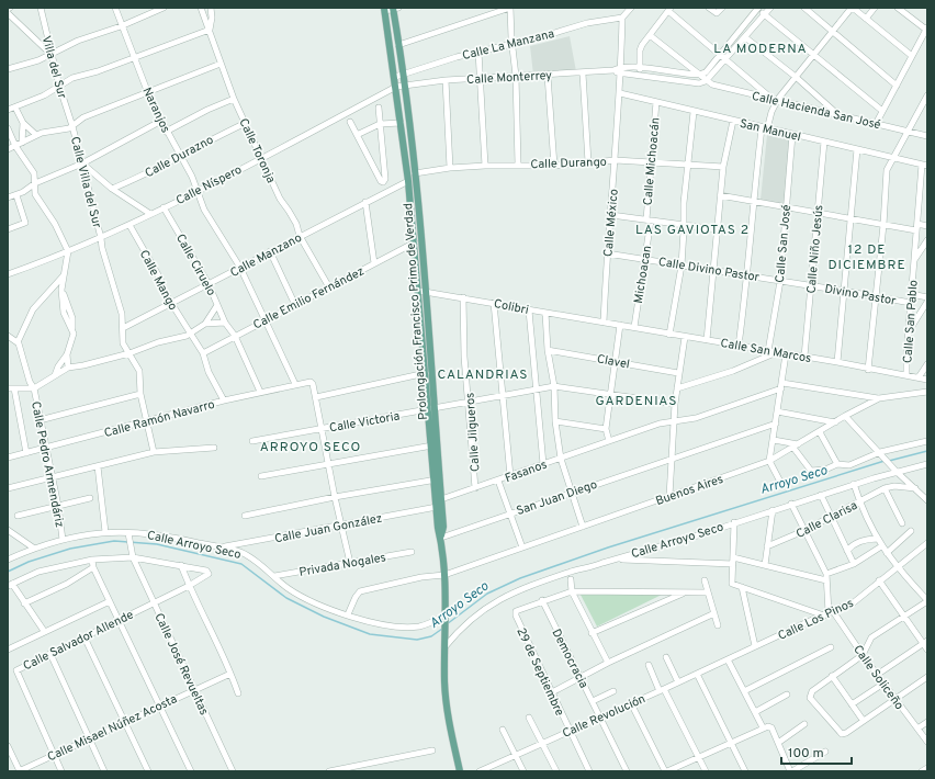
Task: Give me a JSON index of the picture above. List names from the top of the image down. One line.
{"streets":{"main road":["Prolongación Francisco Primo de Verdad"],"street":["Calle La Manzana","Villa del Sur","Calle Monterrey","Naranjos","Calle Hacienda San José","San Manuel","Calle Toronja","Calle Durazno","Calle Michoacán","Calle Durango","Calle Villa del Sur","Calle Níspero","Calle México","Calle San José","Calle Niño Jesús","Calle Manzano","Calle Ciruelo","Calle Divino Pastor","Michoacan","Calle Mango","Divino Pastor","Calle Emilio Fernández","Colibri","Calle San Pablo","Calle San Marcos","Clavel","Calle Ramón Navarro","Calle Victoria","Calle Jilgueros","Calle Pedro Armendáriz","Fasanos","Buenos Aires","San Juan Diego","Calle Clarisa","Calle Juan González","Calle Arroyo Seco","Privada Nogales","Calle Los Pinos","Calle Salvador Allende","Democracia","Calle José Revueltas","29 de Septiembre","Calle Soliceño","Calle Revolución","Calle Misael Núñez Acosta"]},"crossings":[["Calle La Manzana","Calle México"],["Calle La Manzana","Prolongación Francisco Primo de Verdad"],["Villa del Sur","Calle Villa del Sur"],["Calle Monterrey","Calle Hacienda San José"],["Calle Monterrey","Calle Níspero"],["Calle Monterrey","Calle México"],["Calle Monterrey","Prolongación Francisco Primo de Verdad"],["Naranjos","Calle Durazno"],["Naranjos","Calle Níspero"],["Naranjos","Calle Manzano"],["Naranjos","Calle Emilio Fernández"],["Naranjos","Calle Ramón Navarro"],["Calle Hacienda San José","Calle México"],["San Manuel","Calle Michoacán"],["San Manuel","Calle México"],["San Manuel","Calle San José"],["San Manuel","Calle Niño Jesús"],["San Manuel","Calle San Pablo"],["Calle Toronja","Calle Durazno"],["Calle Toronja","Calle Níspero"],["Calle Toronja","Calle Manzano"],["Calle Toronja","Calle Emilio Fernández"],["Calle Michoacán","Calle Durango"],["Calle Michoacán","Michoacan"],["Calle Durango","Calle México"],["Calle Durango","Prolongación Francisco Primo de Verdad"],["Calle Villa del Sur","Calle Níspero"],["Calle Villa del Sur","Calle Manzano"],["Calle Villa del Sur","Calle Ramón Navarro"],["Calle Níspero","Calle Ciruelo"],["Calle Níspero","Calle Mango"],["Calle Níspero","Prolongación Francisco Primo de Verdad"],["Calle México","Calle Divino Pastor"],["Calle México","Colibri"],["Calle México","Calle San Marcos"],["Calle San José","Calle Divino Pastor"],["Calle San José","Calle San Marcos"],["Calle Niño Jesús","Calle Divino Pastor"],["Calle Niño Jesús","Divino Pastor"],["Calle Niño Jesús","Calle San Marcos"],["Calle Manzano","Calle Ciruelo"],["Calle Manzano","Calle Mango"],["Calle Manzano","Prolongación Francisco Primo de Verdad"],["Calle Ciruelo","Calle Emilio Fernández"],["Calle Ciruelo","Calle Ramón Navarro"],["Calle Divino Pastor","Michoacan"],["Calle Divino Pastor","Divino Pastor"],["Michoacan","Calle San Marcos"],["Calle Mango","Calle Emilio Fernández"],["Divino Pastor","Calle San Pablo"],["Calle Emilio Fernández","Prolongación Francisco Primo de Verdad"],["Colibri","Prolongación Francisco Primo de Verdad"],["Colibri","Calle San Marcos"],["Colibri","Calle Jilgueros"],["Prolongación Francisco Primo de Verdad","Calle Victoria"],["Prolongación Francisco Primo de Verdad","Fasanos"],["Prolongación Francisco Primo de Verdad","Buenos Aires"],["Prolongación Francisco Primo de Verdad","San Juan Diego"],["Prolongación Francisco Primo de Verdad","Calle Juan González"],["Prolongación Francisco Primo de Verdad","Calle Arroyo Seco"],["Calle San Pablo","Calle San Marcos"],["Calle Ramón Navarro","Calle Pedro Armendáriz"],["Calle Victoria","Calle Jilgueros"],["Calle Jilgueros","Fasanos"],["Calle Pedro Armendáriz","Calle Arroyo Seco"],["Buenos Aires","Calle Arroyo Seco"],["Calle Juan González","Calle Arroyo Seco"],["Calle Arroyo Seco","Privada Nogales"],["Calle Arroyo Seco","Calle Salvador Allende"],["Calle Arroyo Seco","Calle José Revueltas"],["Calle Los Pinos","Calle Soliceño"],["Calle Los Pinos","Calle Revolución"],["Calle Salvador Allende","Calle José Revueltas"],["Calle Salvador Allende","Calle Misael Núñez Acosta"],["Democracia","29 de Septiembre"],["Democracia","Calle Revolución"],["Calle José Revueltas","Calle Misael Núñez Acosta"],["29 de Septiembre","Calle Revolución"]],"districts":["LA MODERNA","LAS GAVIOTAS 2","12 DE DICIEMBRE","CALANDRIAS","GARDENIAS","ARROYO SECO"],"water":["Arroyo Seco"],"scale_bar":"100 m"}
